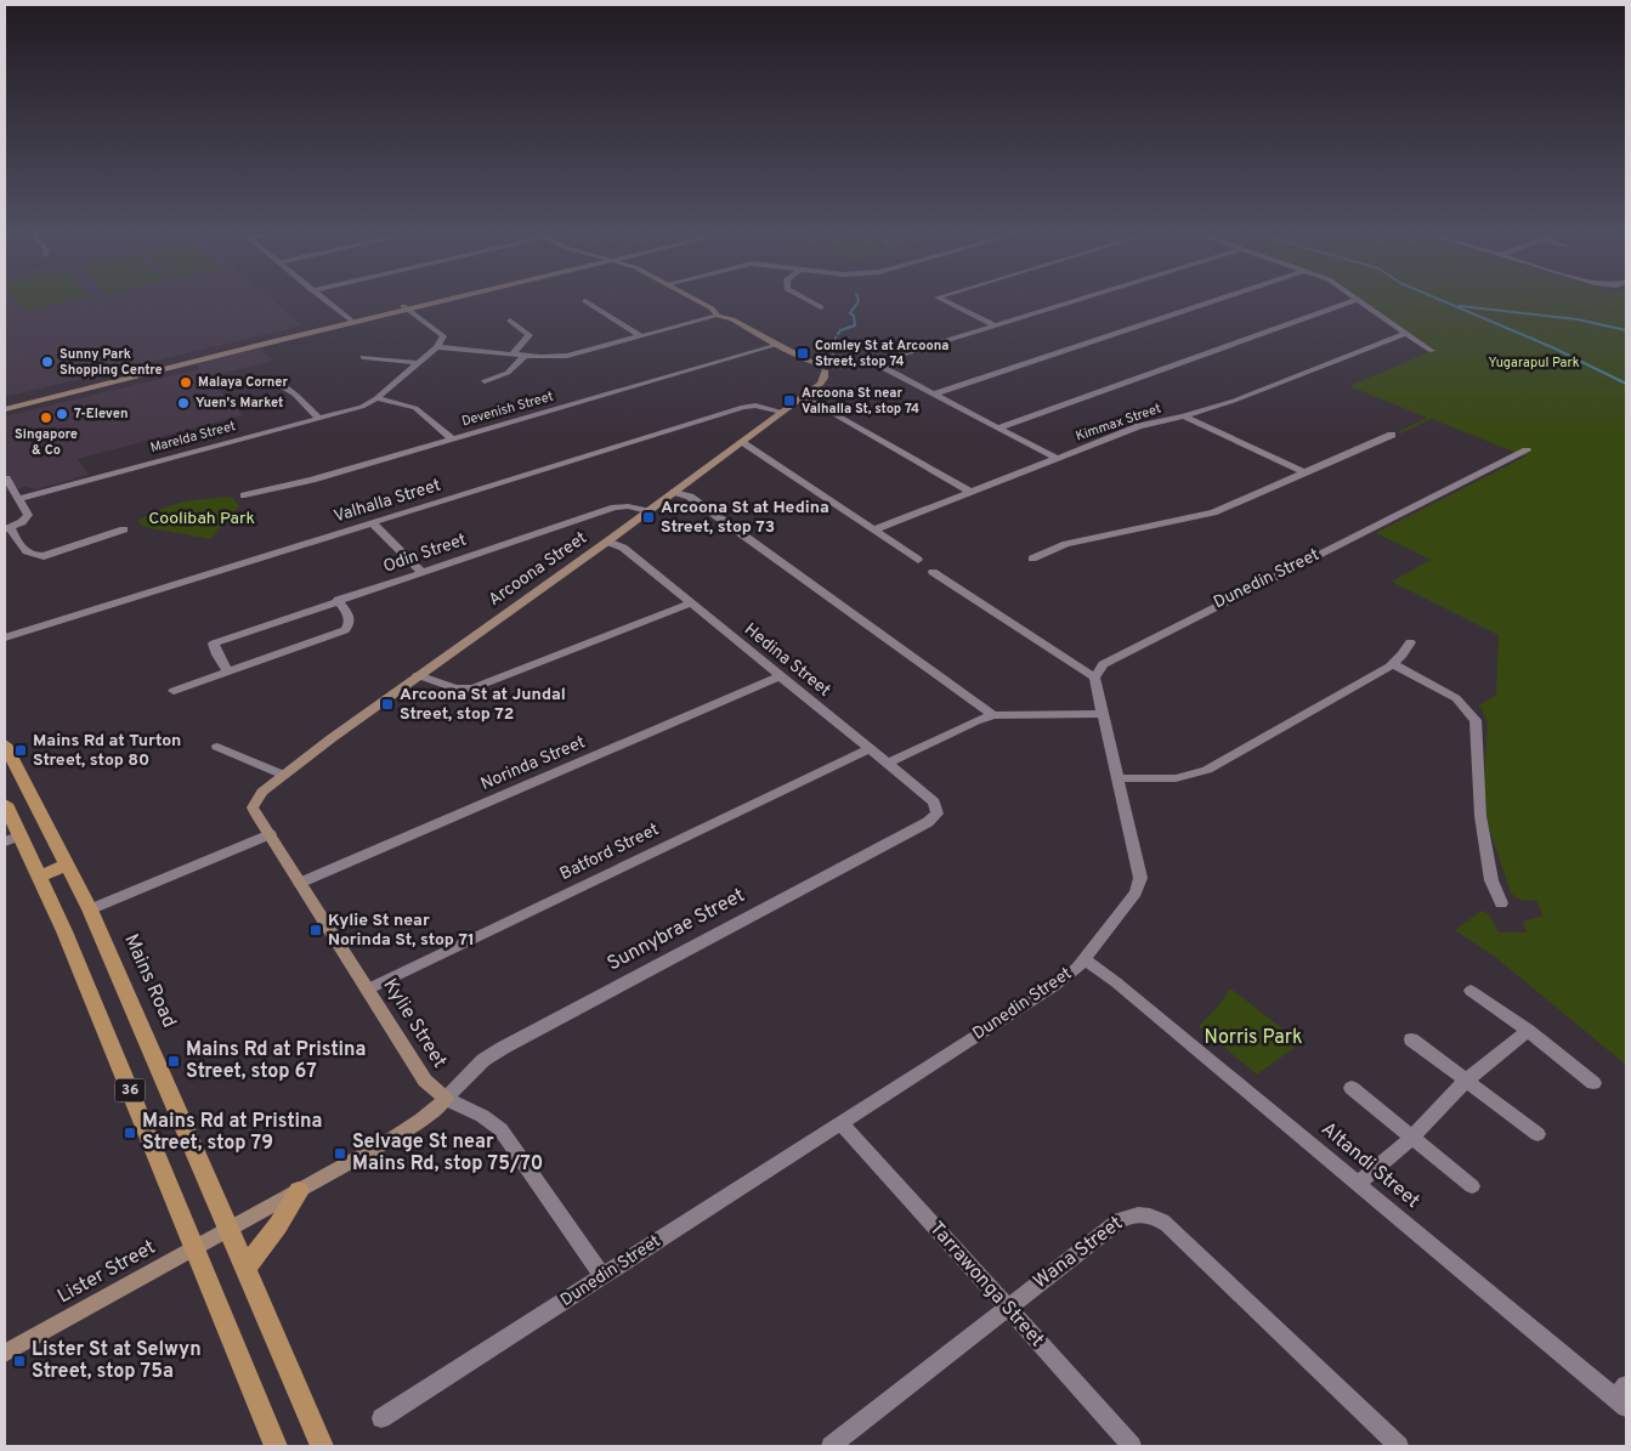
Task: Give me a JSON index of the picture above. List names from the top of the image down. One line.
{"streets":{"main road":["Mains Road","36"],"street":["Devenish Street","Kimmax Street","Marelda Street","Valhalla Street","Odin Street","Arcoona Street","Dunedin Street","Hedina Street","Norinda Street","Batford Street","Sunnybrae Street","Kylie Street","Altandi Street","Wana Street","Lister Street","Tarrawonga Street"]},"crossings":[["Valhalla Street","Arcoona Street"],["Odin Street","Arcoona Street"],["Arcoona Street","Hedina Street"],["Arcoona Street","Kylie Street"],["Dunedin Street","Kylie Street"],["Dunedin Street","Altandi Street"],["Dunedin Street","Tarrawonga Street"],["Hedina Street","Norinda Street"],["Hedina Street","Batford Street"],["Hedina Street","Sunnybrae Street"],["Norinda Street","Kylie Street"],["Batford Street","Kylie Street"],["Sunnybrae Street","Kylie Street"],["Sunnybrae Street","Lister Street"],["Mains Road","Lister Street"],["Kylie Street","Lister Street"],["36","Lister Street"],["Wana Street","Tarrawonga Street"]],"parks":["Yugarapul Park","Coolibah Park","Norris Park"],"places":{"transit":["Comley St at Arcoona Street, stop 74","Arcoona St near Valhalla St, stop 74","Arcoona St at Hedina Street, stop 73","Arcoona St at Jundal Street, stop 72","Mains Rd at Turton Street, stop 80","Kylie St near Norinda St, stop 71","Mains Rd at Pristina Street, stop 67","Mains Rd at Pristina Street, stop 79","Selvage St near Mains Rd, stop 75/70","Lister St at Selwyn Street, stop 75a"],"other":["Sunny Park Shopping Centre","Malaya Corner","Yuen's Market","7-Eleven","Singapore & Co"]}}
